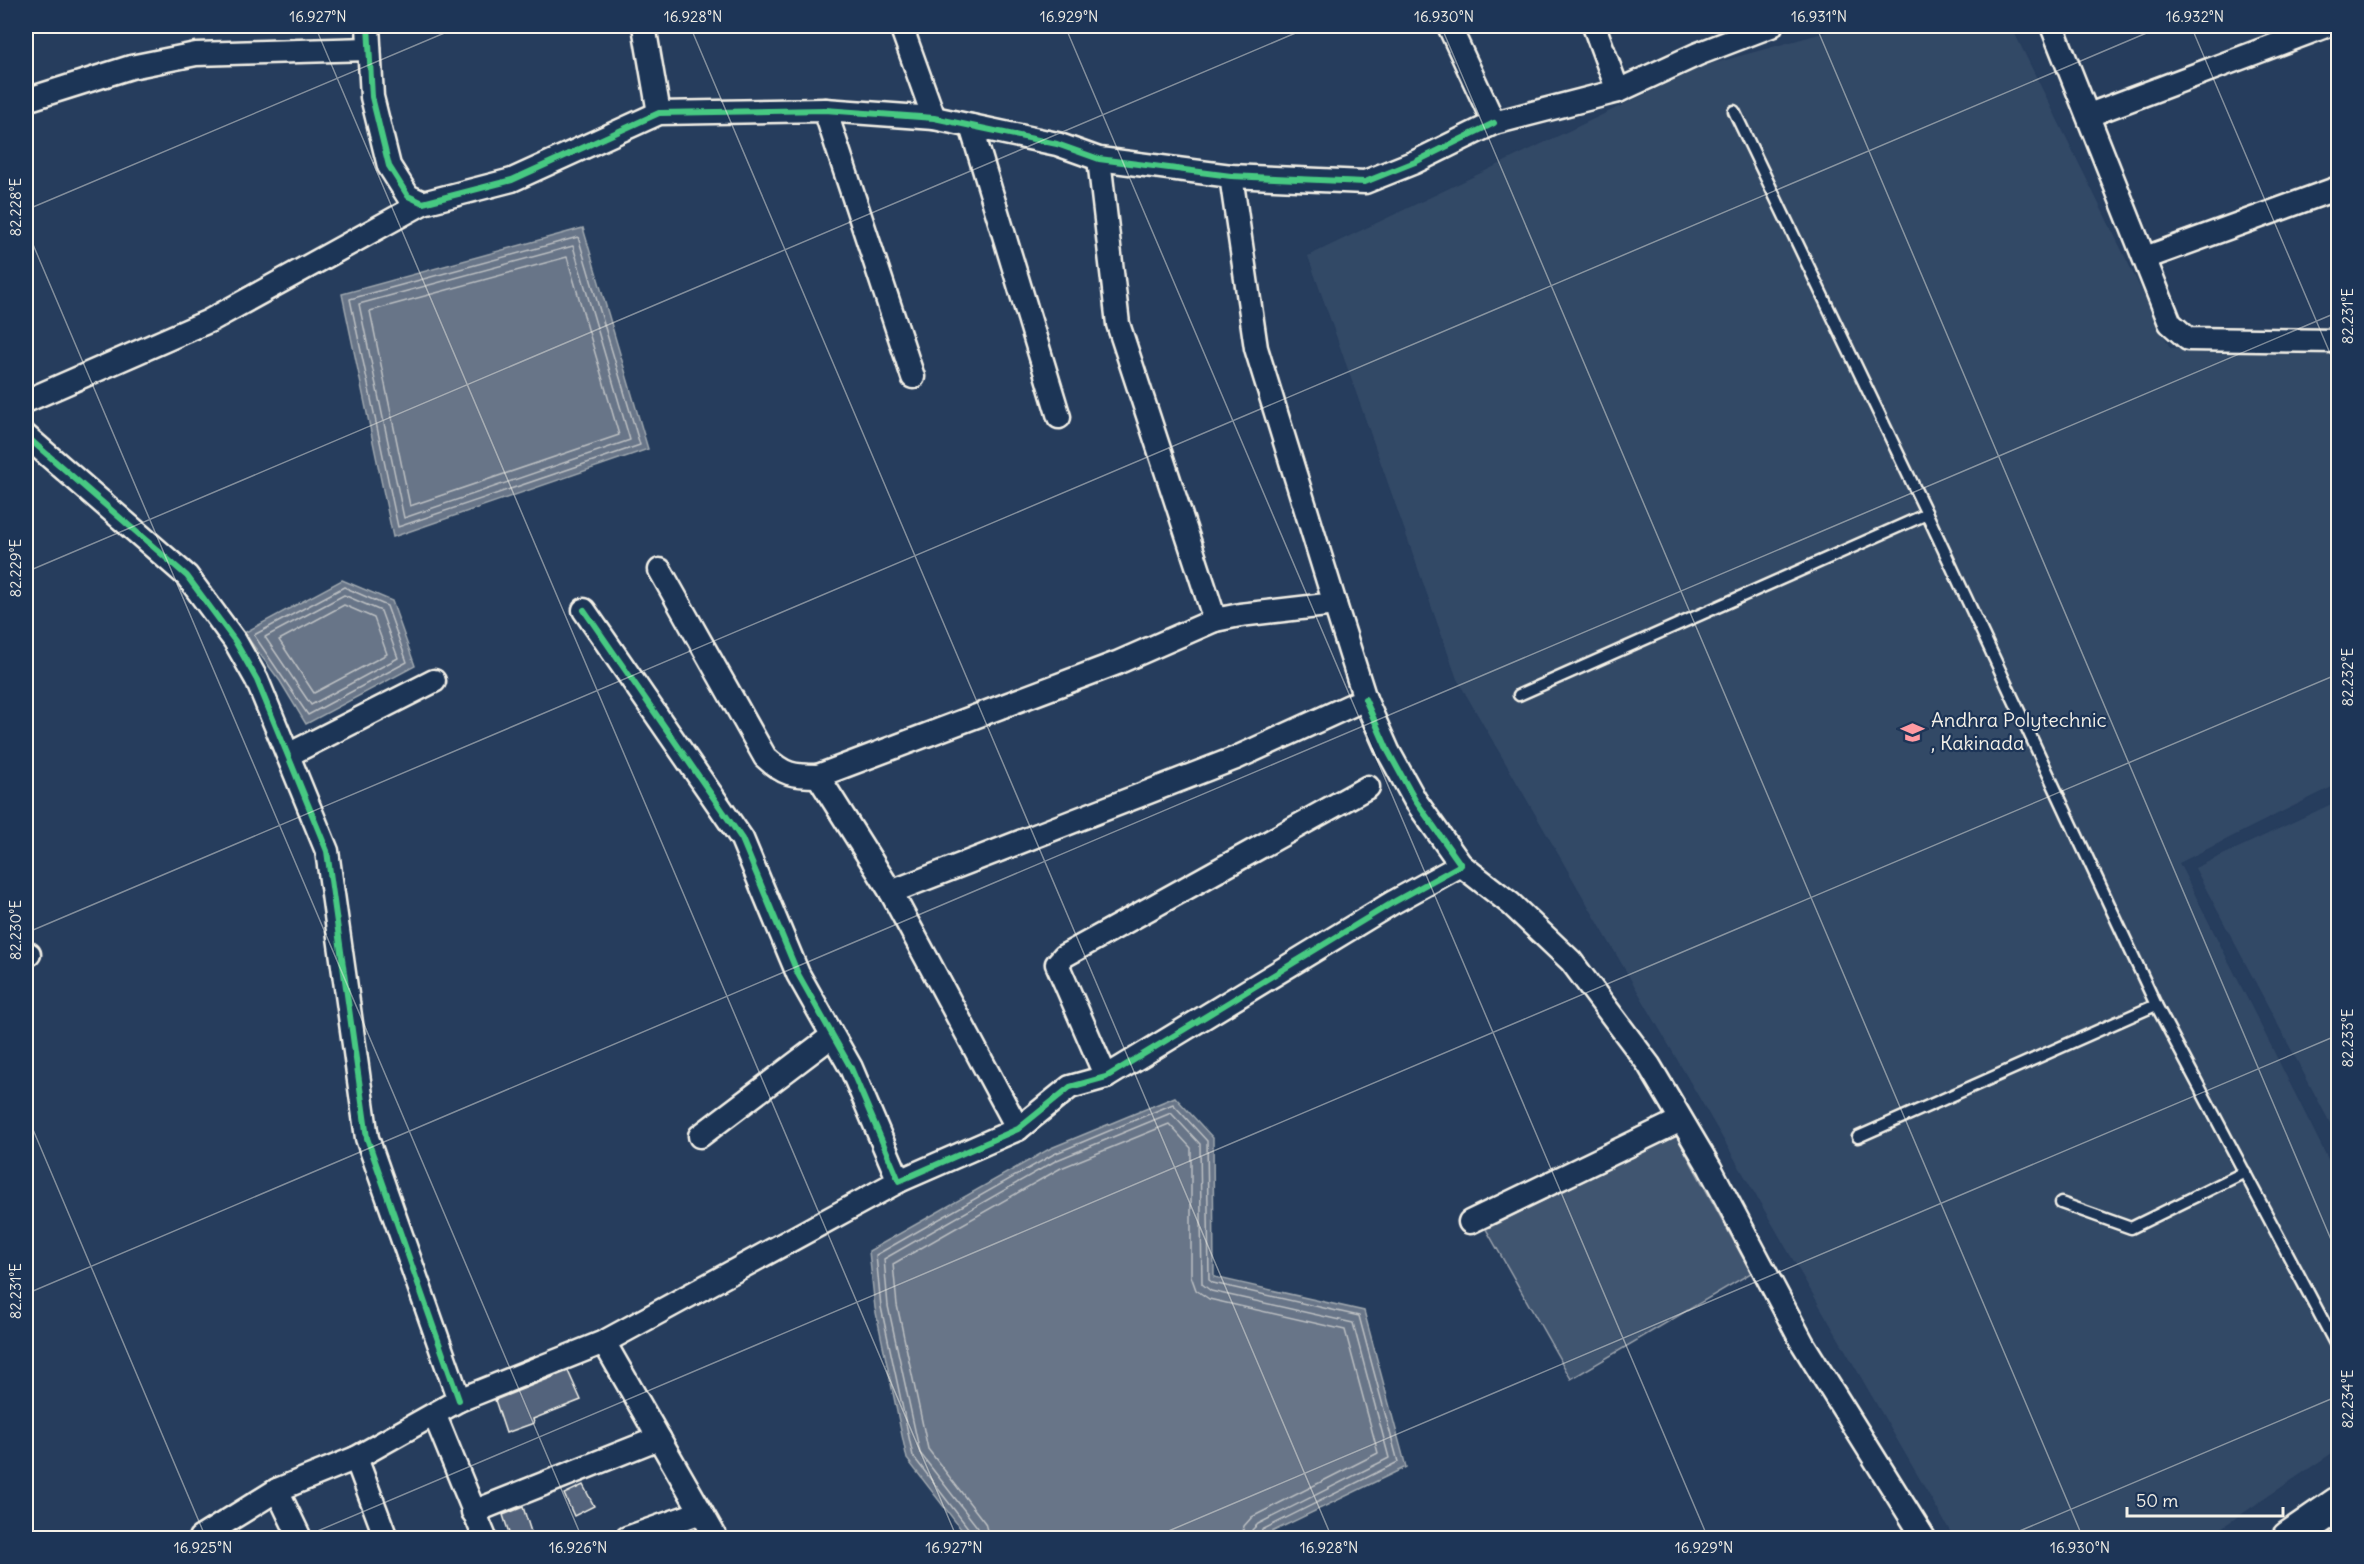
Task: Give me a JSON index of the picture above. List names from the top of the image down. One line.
{"places":{"school or university":["Andhra Polytechnic , Kakinada"]},"scale_bar":"50 m","coordinates":["16.927°N","16.928°N","16.929°N","16.930°N","16.931°N","16.932°N","82.228°E","82.231°E","82.229°E","82.232°E","82.230°E","82.233°E","82.234°E","16.925°N","16.926°N"]}
